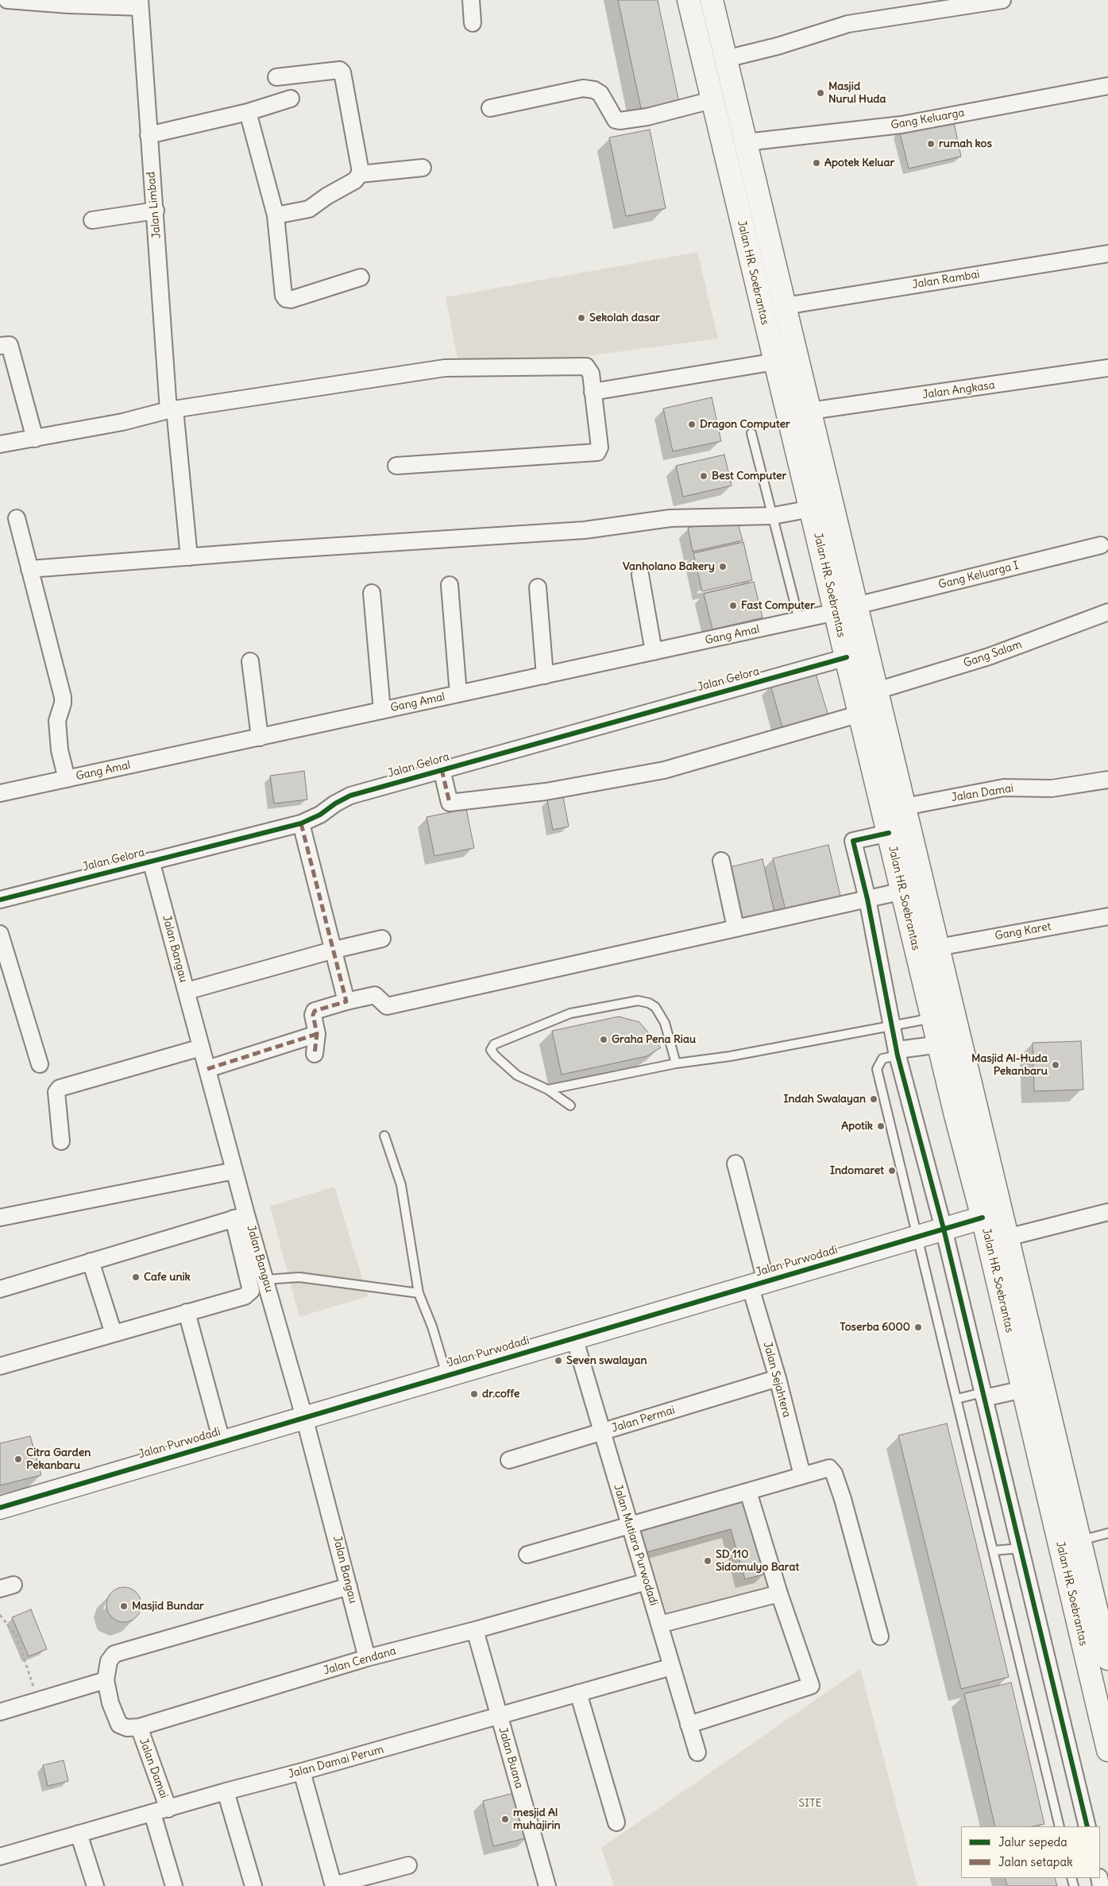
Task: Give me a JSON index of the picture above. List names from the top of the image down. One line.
{"streets":{"main road":["Jalan HR. Soebrantas","Jalan Purwodadi"],"street":["Gang Keluarga","Jalan Limbad","Jalan Rambai","Jalan Angkasa","Gang Keluarga I","Gang Amal","Gang Salam","Jalan Gelora","Jalan Damai","Gang Karet","Jalan Bangau","Jalan Sejahtera","Jalan Permai","Jalan Mutiara Purwodadi","Jalan Cendana","Jalan Buana","Jalan Damai Perum"]},"crossings":[["Gang Keluarga","Jalan HR. Soebrantas"],["Jalan HR. Soebrantas","Jalan Rambai"],["Jalan HR. Soebrantas","Jalan Angkasa"],["Jalan HR. Soebrantas","Gang Keluarga I"],["Jalan HR. Soebrantas","Gang Amal"],["Jalan HR. Soebrantas","Gang Salam"],["Jalan HR. Soebrantas","Jalan Gelora"],["Jalan HR. Soebrantas","Jalan Damai"],["Jalan HR. Soebrantas","Gang Karet"],["Jalan HR. Soebrantas","Jalan Purwodadi"],["Jalan Gelora","Jalan Bangau"],["Jalan Damai","Jalan Cendana"],["Jalan Damai","Jalan Damai Perum"],["Jalan Bangau","Jalan Purwodadi"],["Jalan Bangau","Jalan Cendana"],["Jalan Purwodadi","Jalan Sejahtera"],["Jalan Purwodadi","Jalan Mutiara Purwodadi"],["Jalan Sejahtera","Jalan Permai"],["Jalan Permai","Jalan Mutiara Purwodadi"],["Jalan Mutiara Purwodadi","Jalan Cendana"],["Jalan Mutiara Purwodadi","Jalan Damai Perum"],["Jalan Cendana","Jalan Buana"],["Jalan Buana","Jalan Damai Perum"]],"parks":["SITE"],"places":["Masjid Nurul Huda","rumah kos","Apotek Keluar","Sekolah dasar","Dragon Computer","Best Computer","Vanholano Bakery","Fast Computer","Graha Pena Riau","Masjid Al-Huda Pekanbaru","Indah Swalayan","Apotik","Indomaret","Cafe unik","Toserba 6000","Seven swalayan","dr.coffe","Citra Garden Pekanbaru","SD 110 Sidomulyo Barat","Masjid Bundar","mesjid Al muhajirin"],"legend":["Jalur sepeda","Jalan setapak"]}
